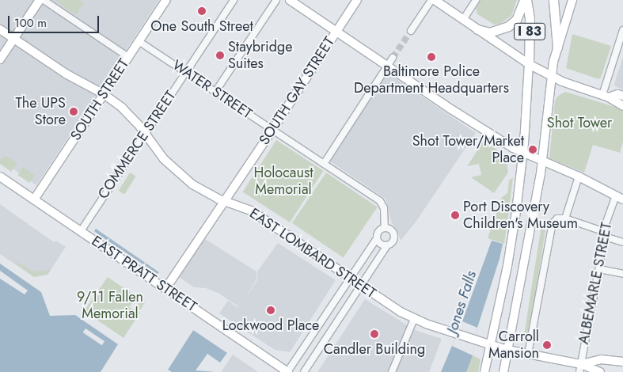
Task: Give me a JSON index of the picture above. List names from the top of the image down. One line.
{"streets":{"highway":["I 83"],"main road":["SOUTH GAY STREET","SOUTH STREET","EAST LOMBARD STREET","EAST PRATT STREET"],"street":["WATER STREET","COMMERCE STREET","ALBEMARLE STREET"]},"crossings":[["WATER STREET","SOUTH GAY STREET"],["WATER STREET","SOUTH STREET"],["WATER STREET","COMMERCE STREET"],["SOUTH GAY STREET","EAST LOMBARD STREET"],["SOUTH GAY STREET","EAST PRATT STREET"],["SOUTH STREET","EAST LOMBARD STREET"],["SOUTH STREET","EAST PRATT STREET"],["COMMERCE STREET","EAST LOMBARD STREET"],["COMMERCE STREET","EAST PRATT STREET"],["EAST LOMBARD STREET","ALBEMARLE STREET"]],"water":["Jones Falls"],"parks":["Shot Tower","Holocaust Memorial","9/11 Fallen Memorial"],"places":["One South Street","Staybridge Suites","Baltimore Police Department Headquarters","The UPS Store","Shot Tower/Market Place","Port Discovery Children's Museum","Lockwood Place","Candler Building","Carroll Mansion"],"scale_bar":"100 m"}
